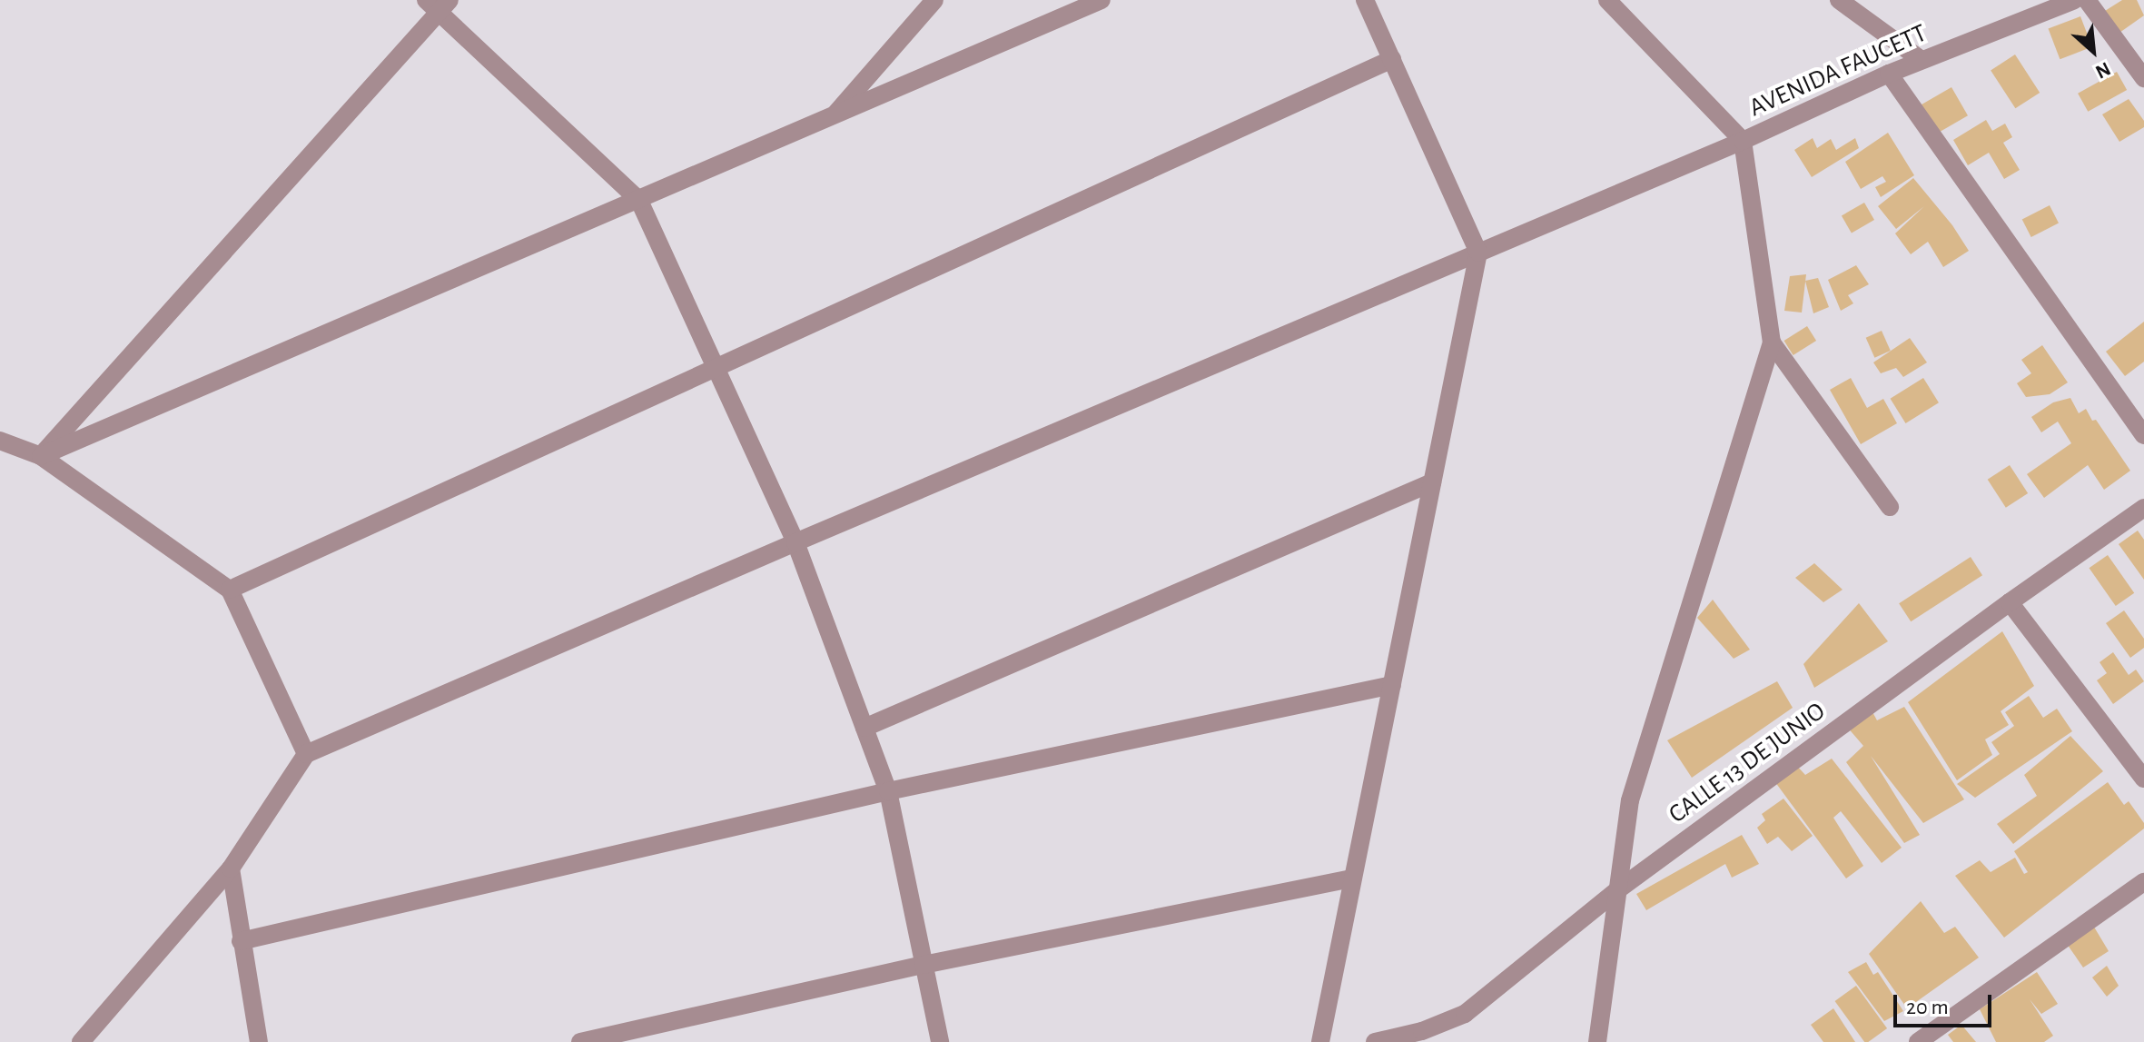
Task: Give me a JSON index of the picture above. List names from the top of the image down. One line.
{"streets":{"street":["AVENIDA FAUCETT","CALLE 13 DE JUNIO"]},"scale_bar":"20 m","north":"bottom right"}
